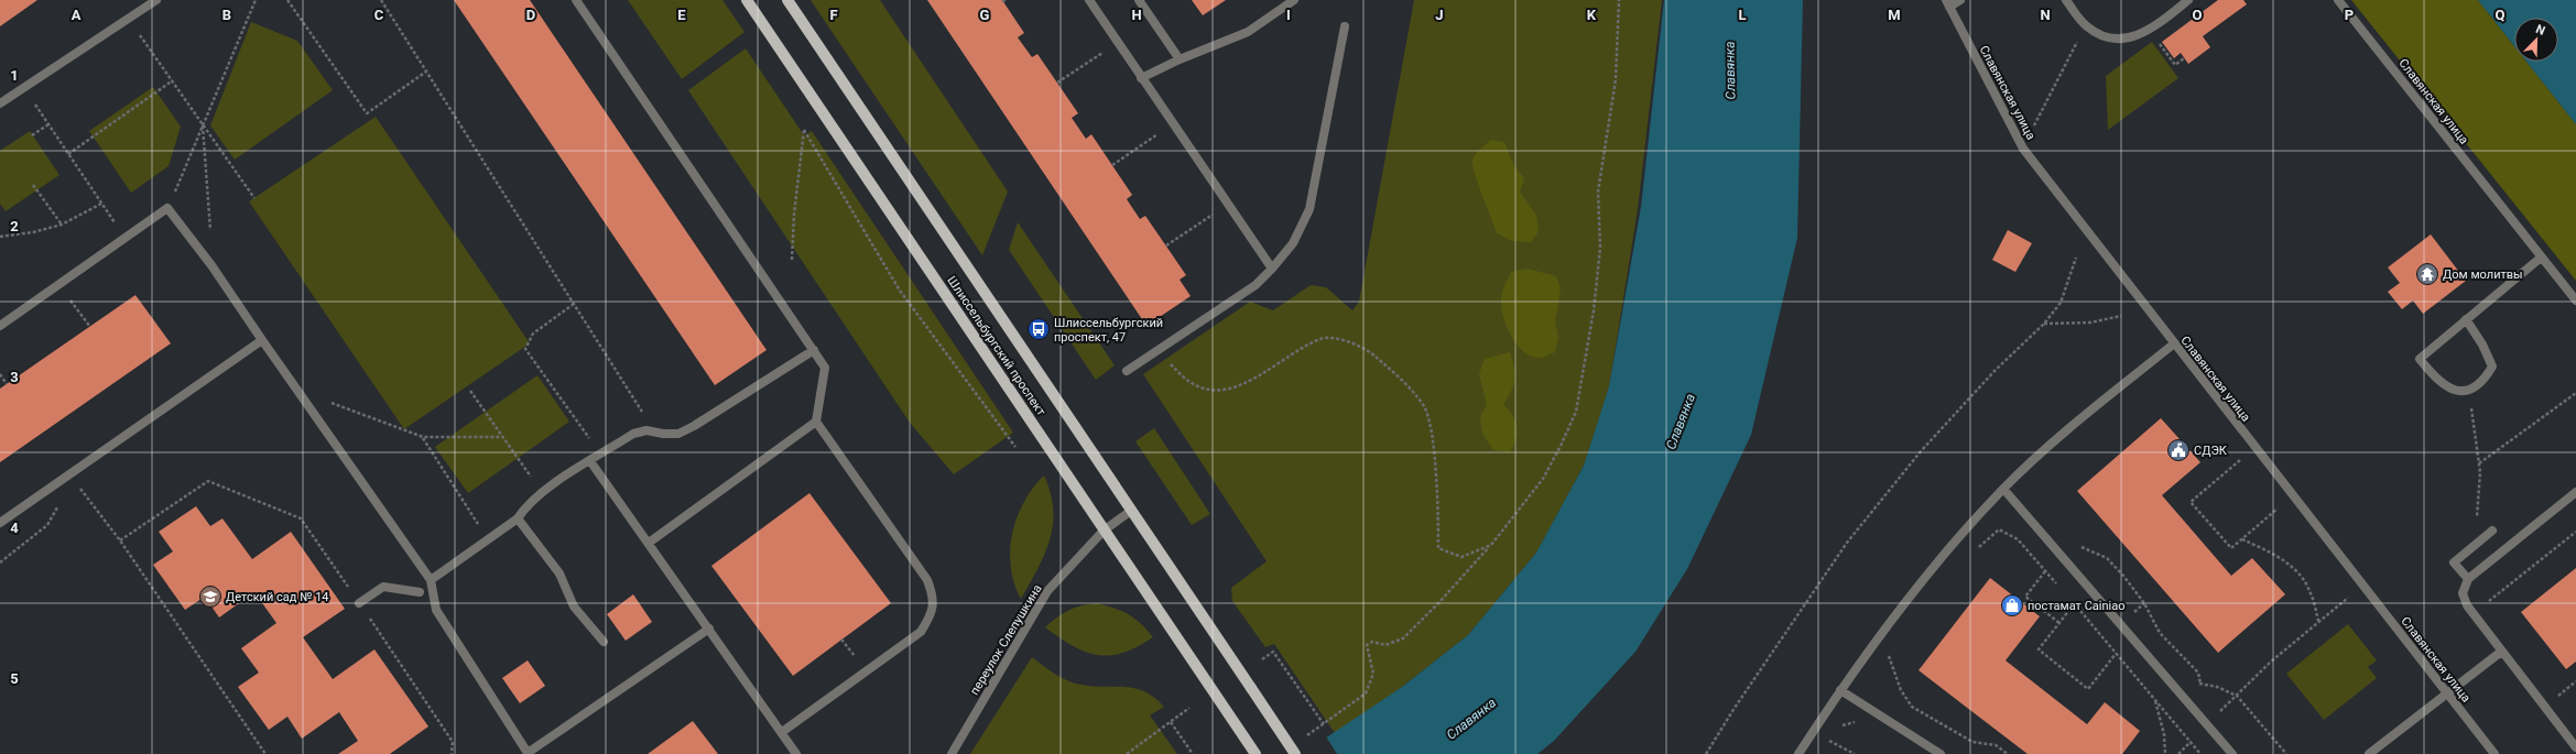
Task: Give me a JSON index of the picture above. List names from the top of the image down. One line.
{"streets":{"main road":["Шлиссельбургский проспект"],"street":["Славянская улица","переулок Слепушкина"]},"crossings":[["Шлиссельбургский проспект","переулок Слепушкина"]],"water":["Славянка"],"places":{"temple":["Дом молитвы"],"bus stop":["Шлиссельбургский проспект, 47"],"public building":["СДЭК"],"school or university":["Детский сад № 14"],"shop":["постамат Cainiao"]},"north":"top right","grid":{"columns":["A","B","C","D","E","F","G","H","I","J","K","L","M","N","O","P","Q"],"rows":["1","2","3","4","5"]}}
